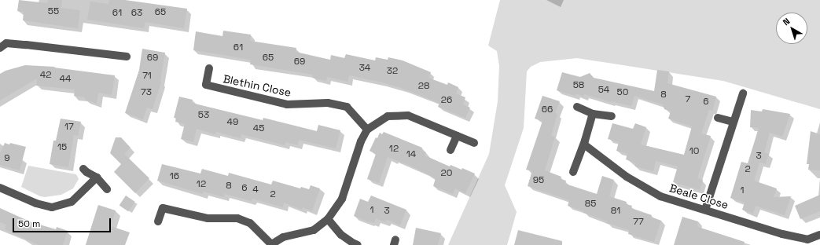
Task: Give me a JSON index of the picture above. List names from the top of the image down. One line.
{"streets":{"street":["Blethin Close","Beale Close"]},"house_numbers":["55","65","61","63","61","69","65","69","34","32","42","71","44","58","28","54","73","50","8","7","26","6","66","53","49","17","45","15","12","10","14","3","9","2","20","16","95","12","8","6","4","1","2","85","1","3","81","77"],"scale_bar":"50 m","north":"top left"}
